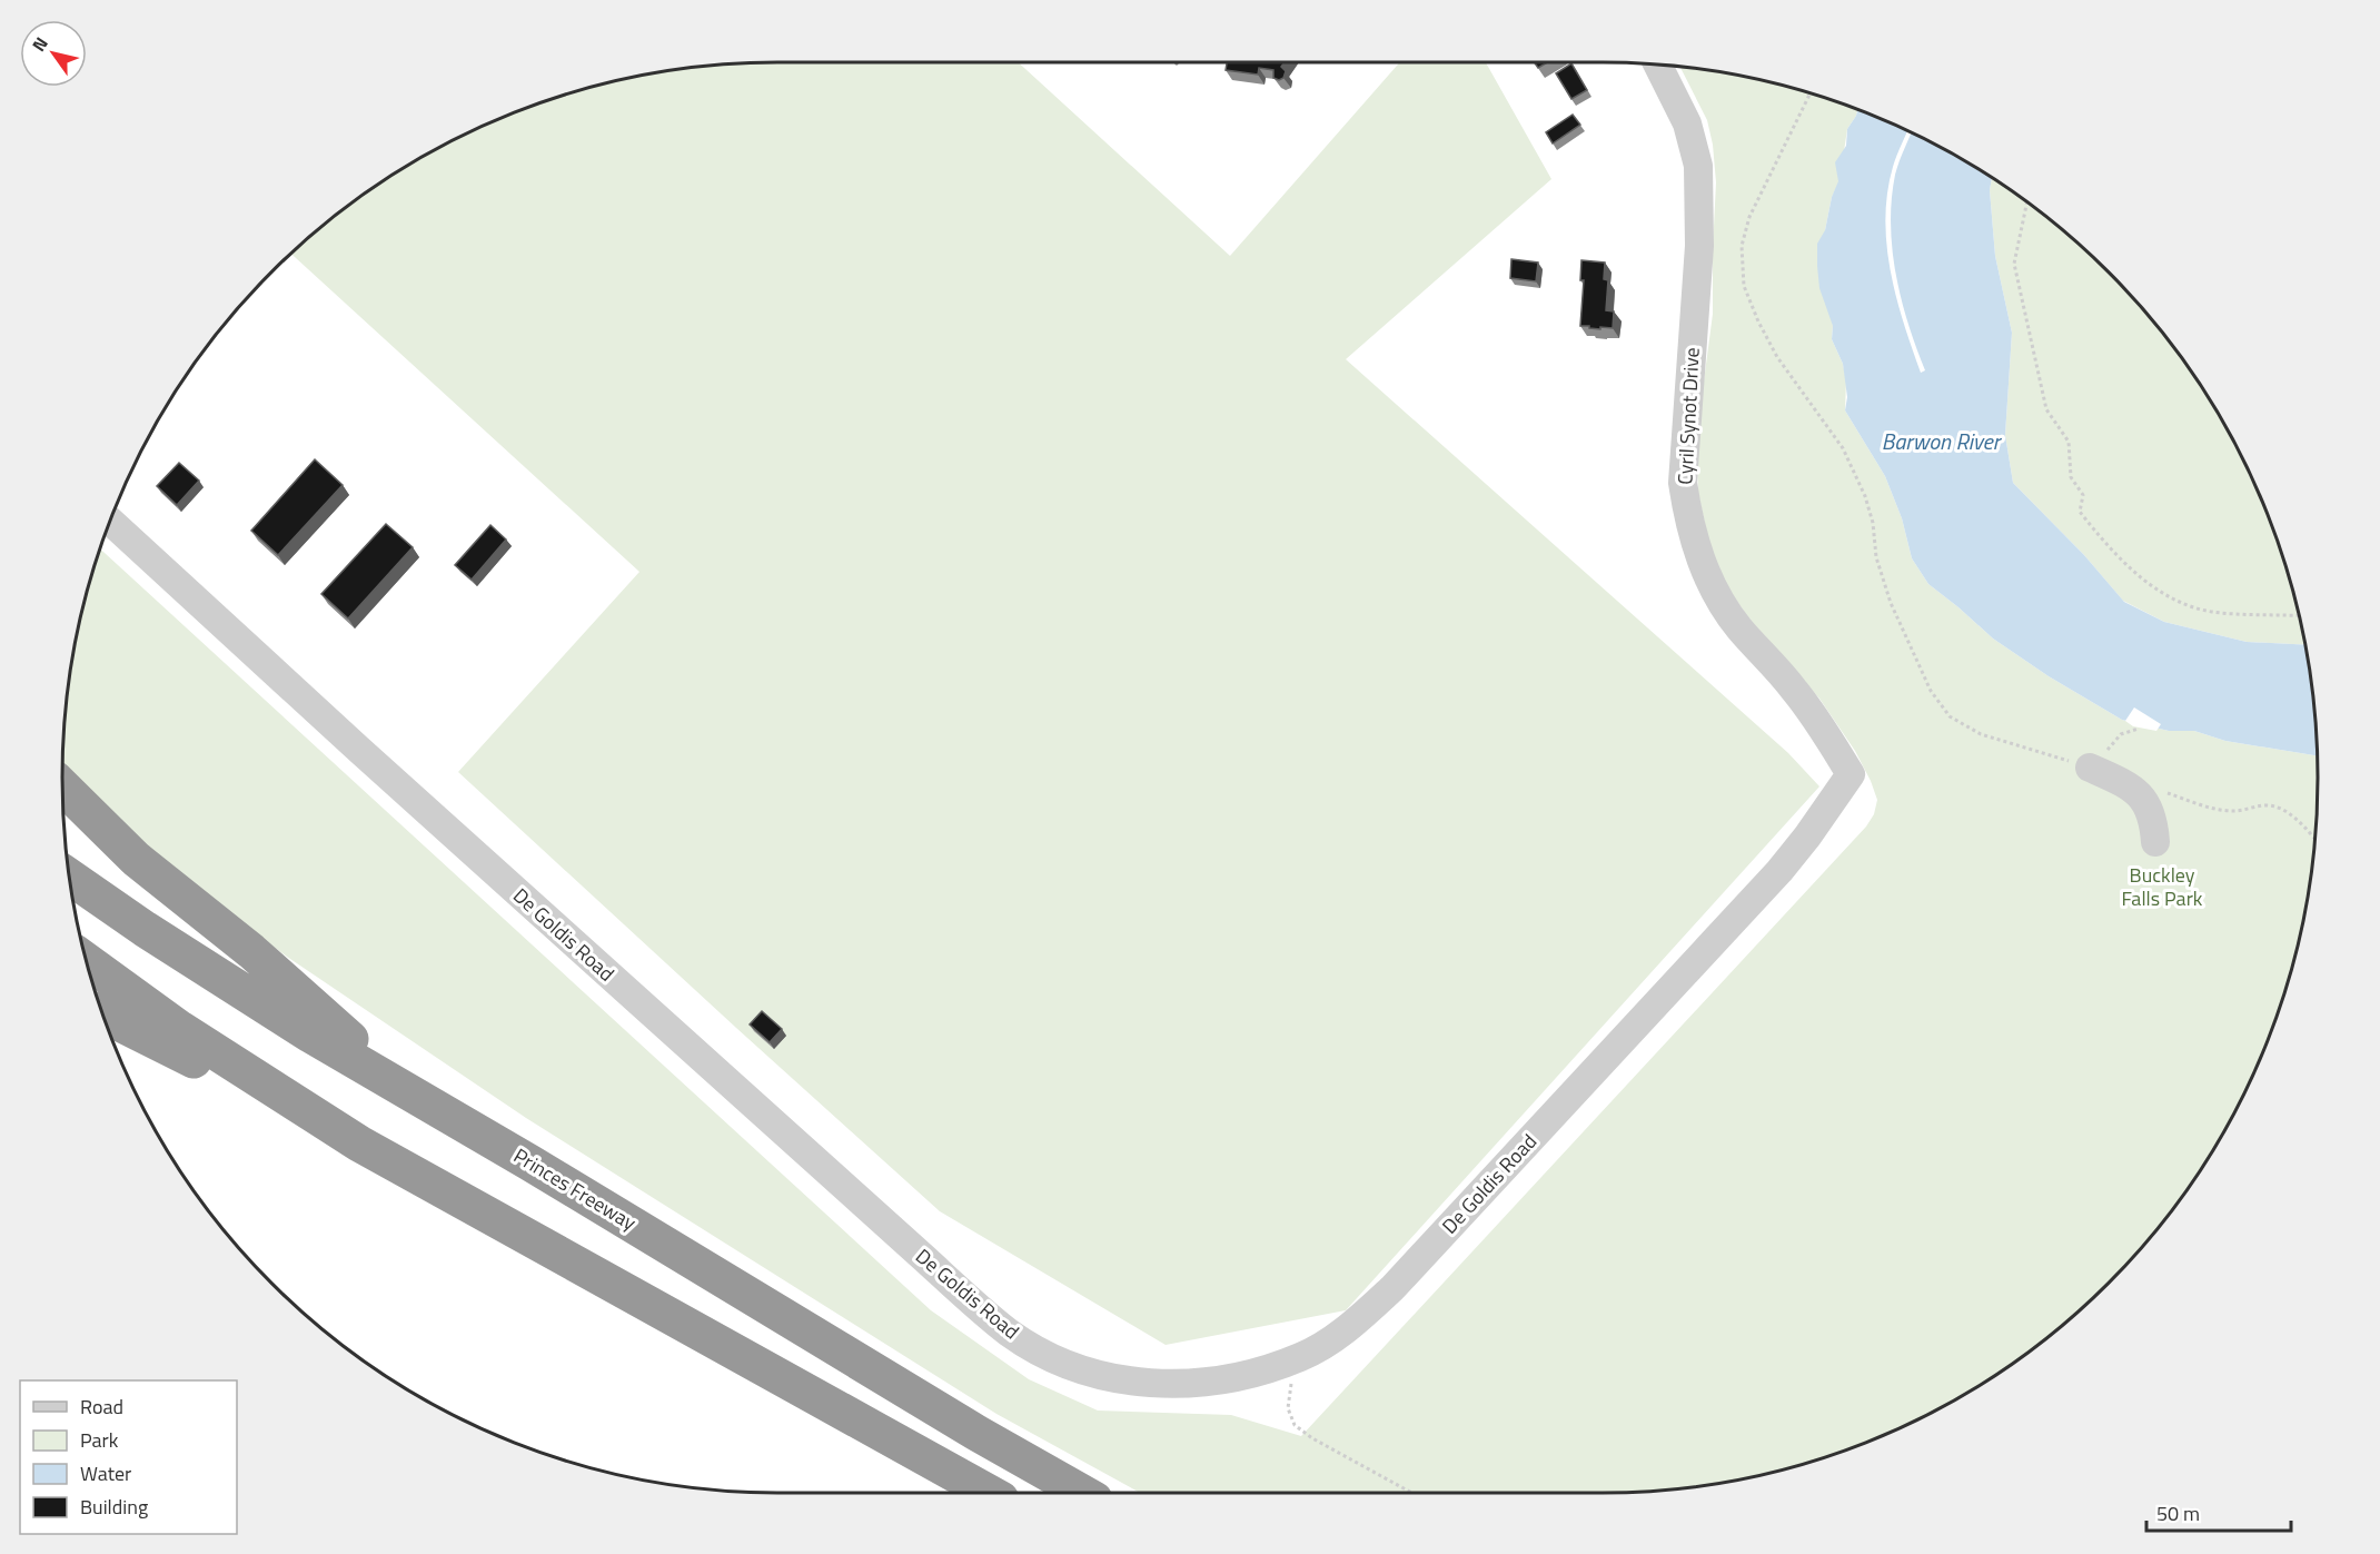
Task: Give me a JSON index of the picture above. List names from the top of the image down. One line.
{"streets":{"highway":["Princes Freeway"],"street":["Cyril Synot Drive","De Goldis Road"]},"crossings":[["Cyril Synot Drive","De Goldis Road"]],"water":["Barwon River"],"parks":["Buckley Falls Park"],"legend":["Road","Park","Water","Building"],"scale_bar":"50 m","north":"top left"}
